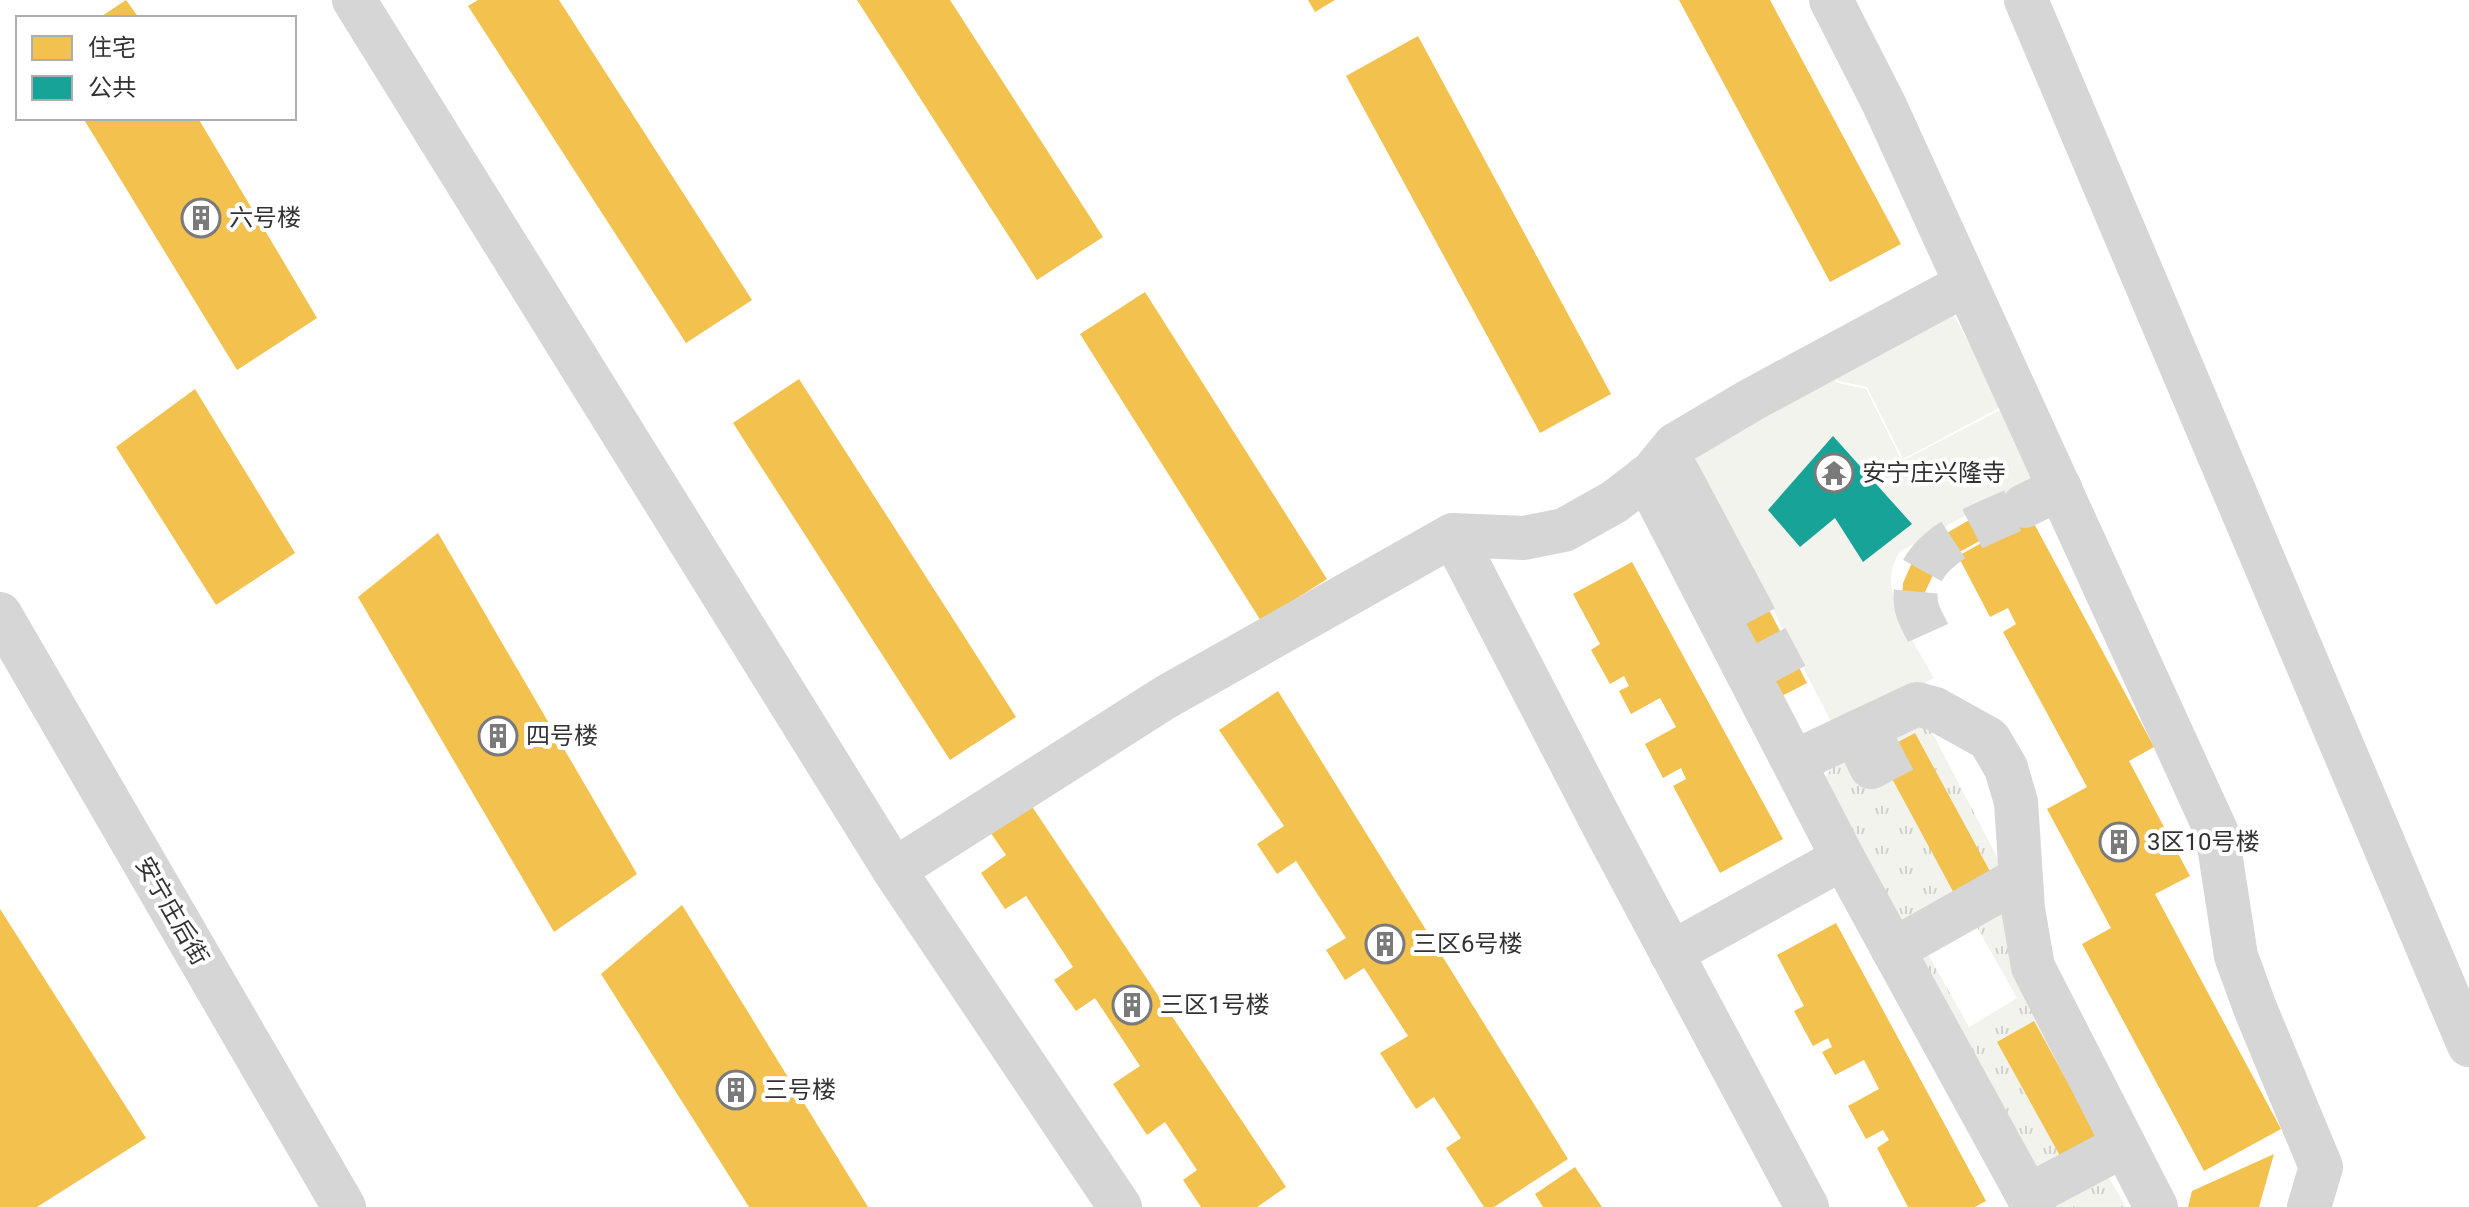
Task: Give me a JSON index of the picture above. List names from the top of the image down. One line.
{"streets":{"street":["安宁庄后街"]},"places":{"building":["六号楼","四号楼","3区10号楼","三区6号楼","三区1号楼","三号楼"],"temple":["安宁庄兴隆寺"]},"legend":["住宅","公共"]}
